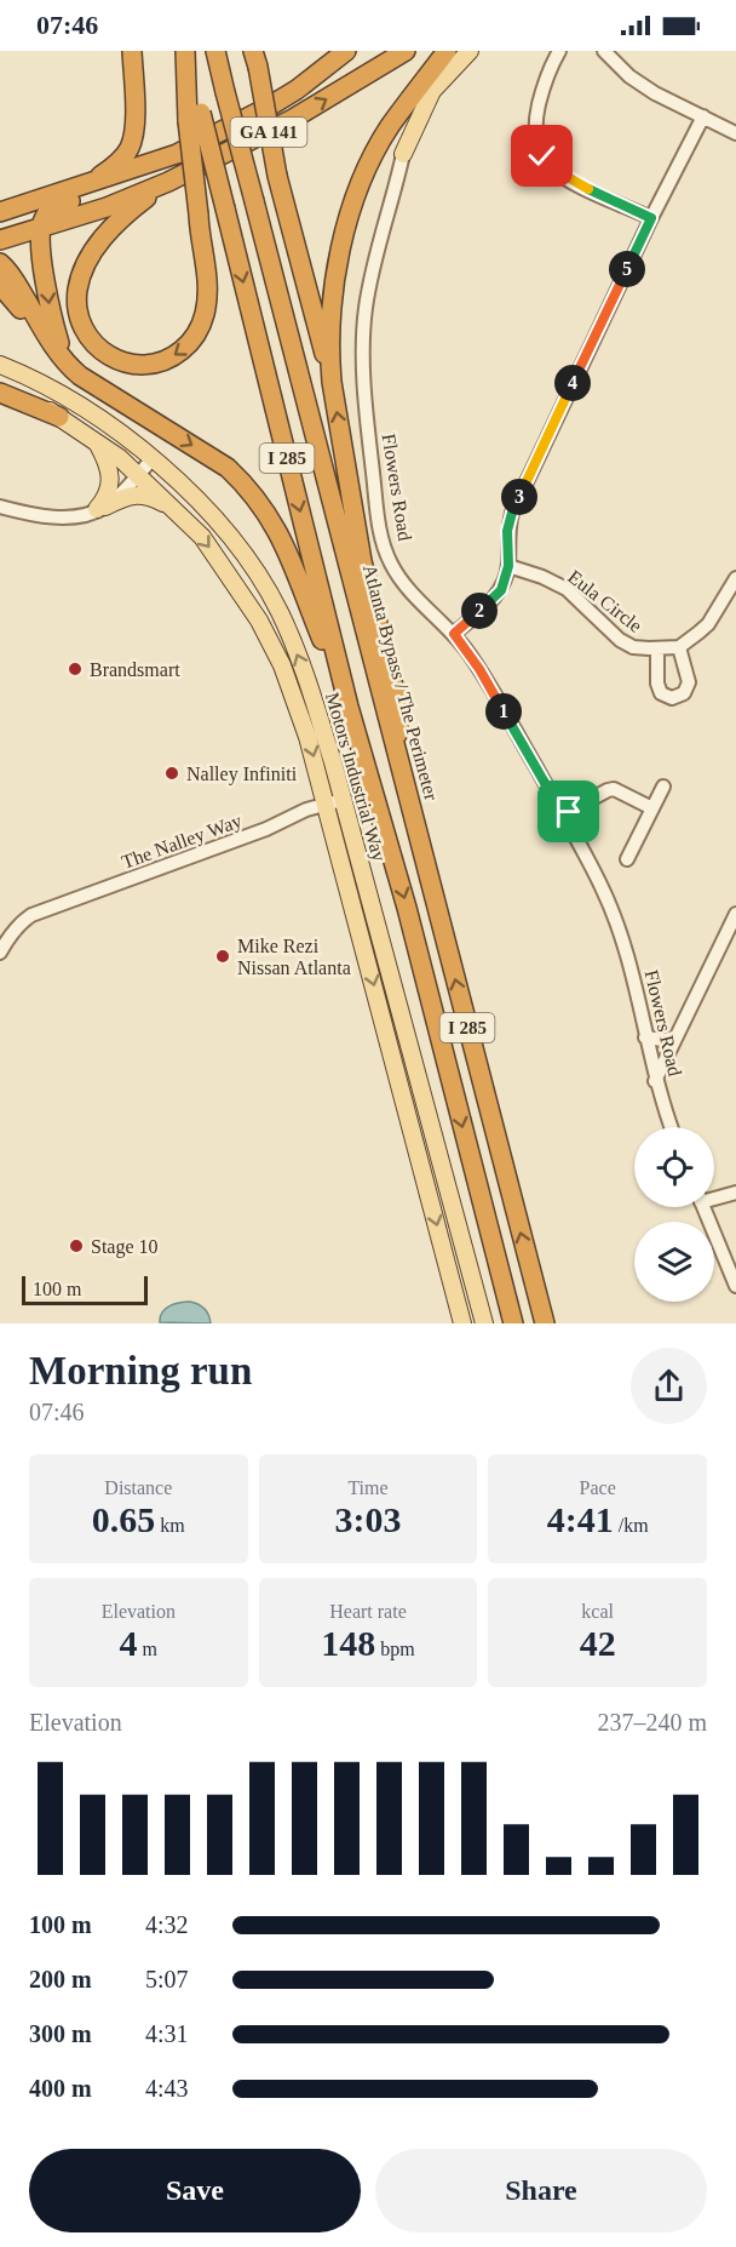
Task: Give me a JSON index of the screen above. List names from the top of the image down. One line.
{"streets":{"highway":["GA 141","I 285","Atlanta Bypass / The Perimeter"],"main road":["Flowers Road","Motors Industrial Way"],"street":["Eula Circle","The Nalley Way"]},"crossings":[["Motors Industrial Way","The Nalley Way"]],"places":["Brandsmart","Nalley Infiniti","Mike Rezi Nissan Atlanta","Stage 10"],"scale_bar":"100 m","page":{"status":"07:46","pins":["5","4","3","2","1"],"scale":"100 m","heading":["Morning run","07:46"],"stats":[["Distance","0.65 km"],["Time","3:03"],["Pace","4:41 /km"],["Elevation","4 m"],["Heart rate","148 bpm"],["kcal","42"]],"chart":["Elevation","237–240 m"],"list":[{"name":"100 m","note":"4:32"},{"name":"200 m","note":"5:07"},{"name":"300 m","note":"4:31"},{"name":"400 m","note":"4:43"}],"buttons":["Save","Share"]}}
